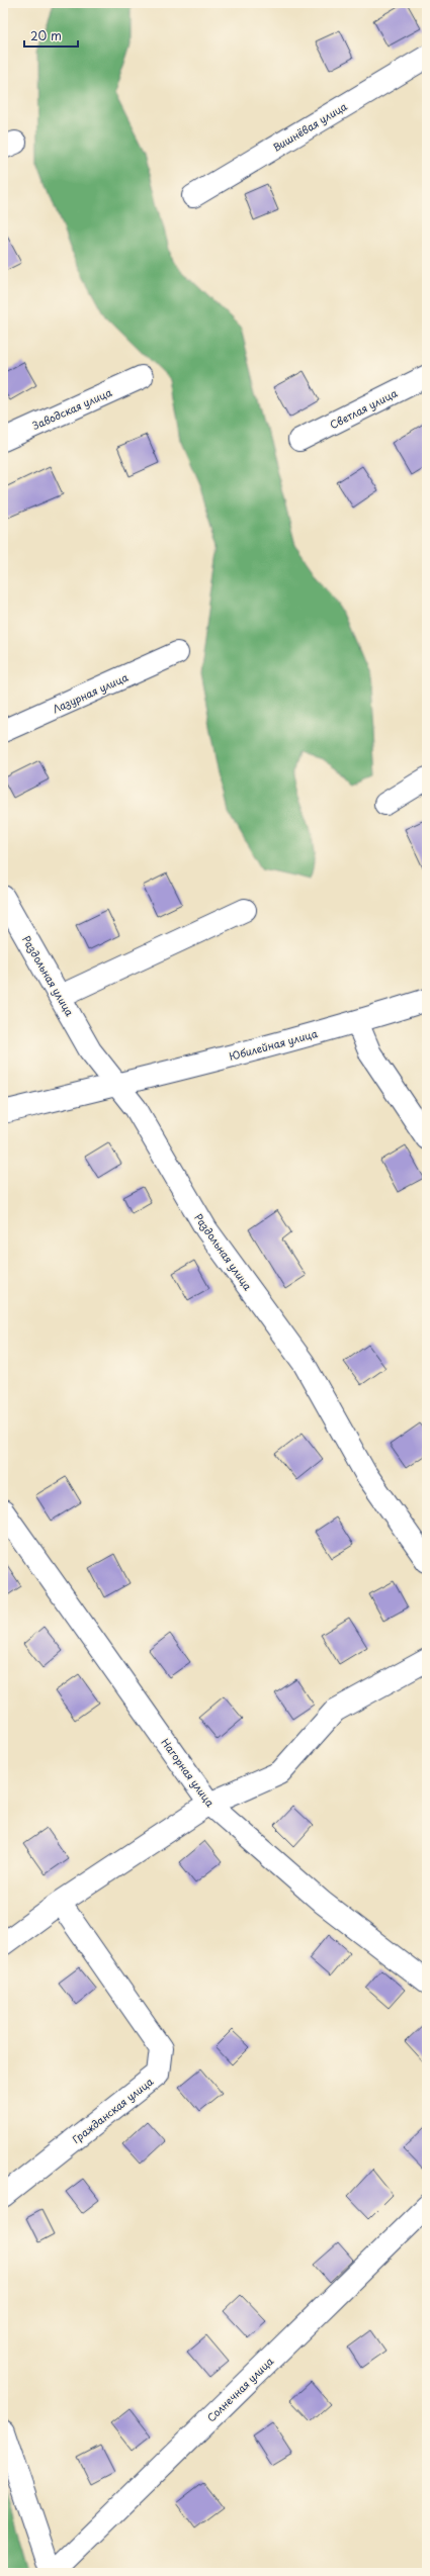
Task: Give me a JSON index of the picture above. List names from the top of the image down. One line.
{"streets":{"street":["Вишнёвая улица","Заводская улица","Светлая улица","Лазурная улица","Раздольная улица","Юбилейная улица","Нагорная улица","Гражданская улица","Солнечная улица"]},"crossings":[["Раздольная улица","Юбилейная улица"]],"scale_bar":"20 m"}
